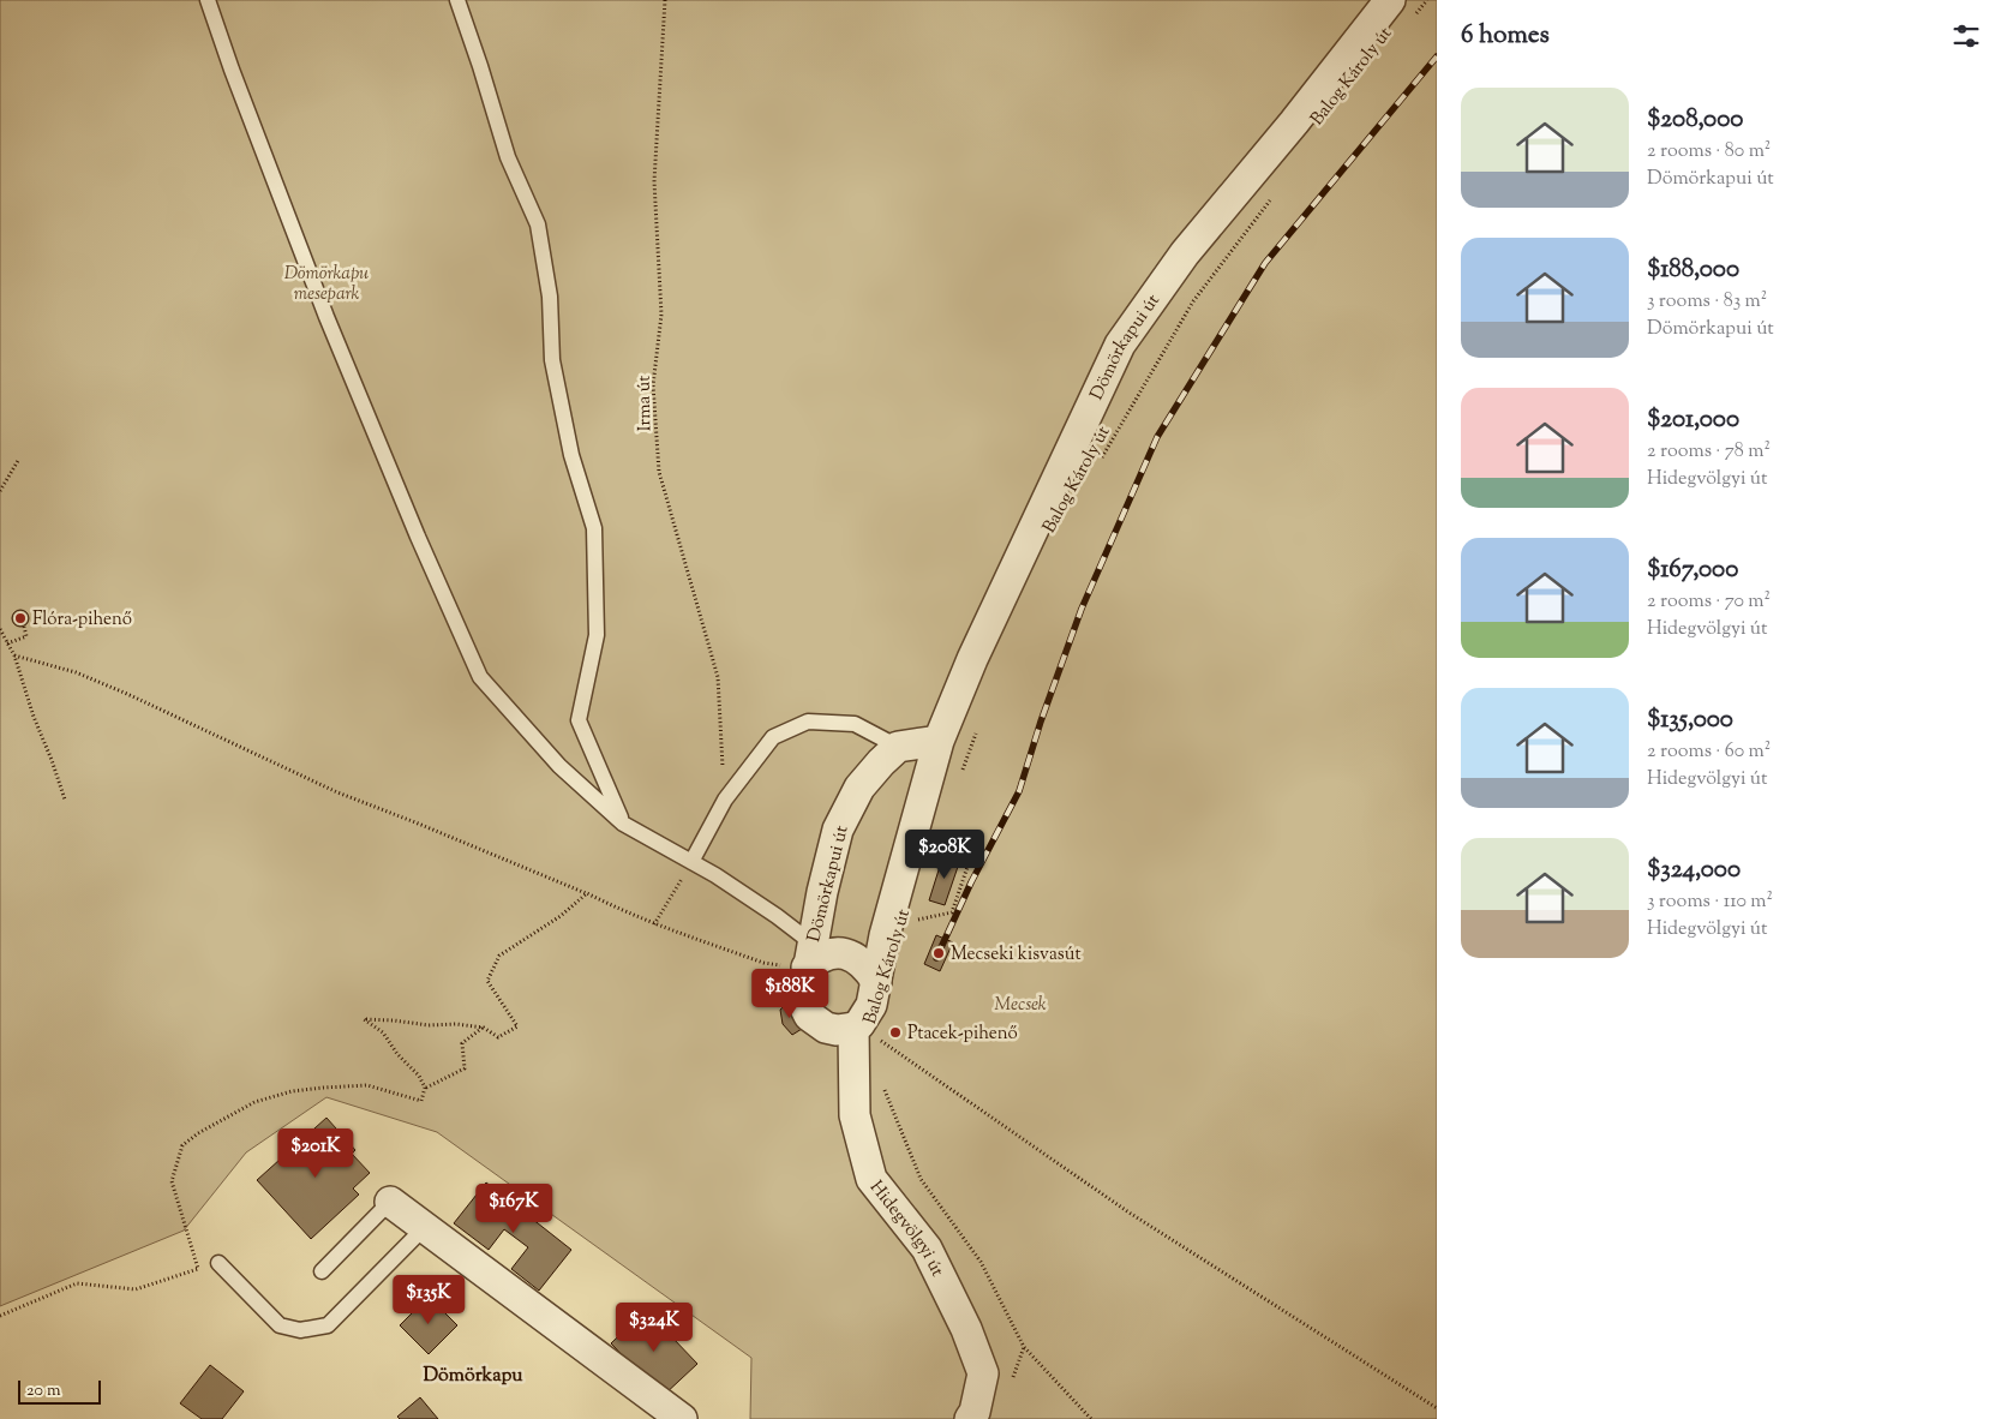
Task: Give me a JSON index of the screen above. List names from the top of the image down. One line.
{"streets":{"street":["Dömörkapui út","Hidegvölgyi út"],"path":["Balog Károly út","Irma út"]},"crossings":[["Balog Károly út","Dömörkapui út"],["Dömörkapui út","Hidegvölgyi út"]],"districts":["Dömörkapu"],"parks":["Dömörkapu mesepark","Mecsek"],"places":["Flóra-pihenő","Mecseki kisvasút","Ptacek-pihenő"],"scale_bar":"20 m","page":{"heading":"6 homes","list":[{"name":"$208,000","note":"2 rooms · 80 m² · Dömörkapui út"},{"name":"$188,000","note":"3 rooms · 83 m² · Dömörkapui út"},{"name":"$201,000","note":"2 rooms · 78 m² · Hidegvölgyi út"},{"name":"$167,000","note":"2 rooms · 70 m² · Hidegvölgyi út"},{"name":"$135,000","note":"2 rooms · 60 m² · Hidegvölgyi út"},{"name":"$324,000","note":"3 rooms · 110 m² · Hidegvölgyi út"}],"price":["$208K","$188K","$201K","$167K","$135K","$324K"],"scale":"20 m"}}
